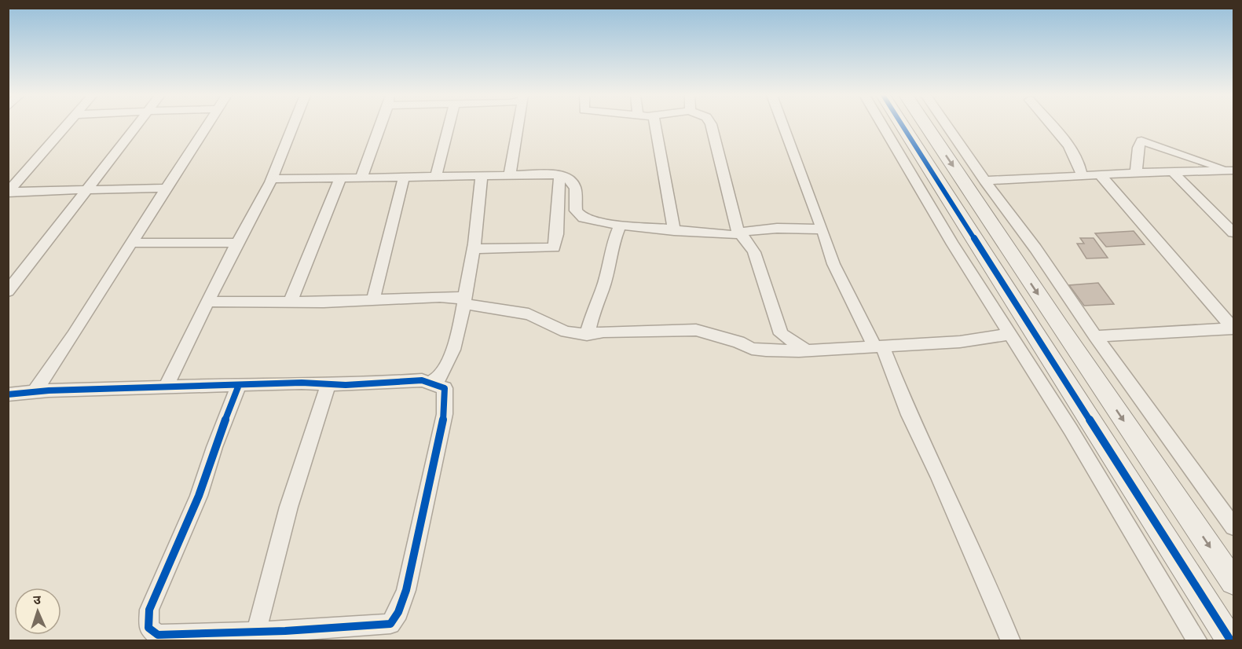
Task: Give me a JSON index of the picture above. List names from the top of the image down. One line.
{"north":"top"}
